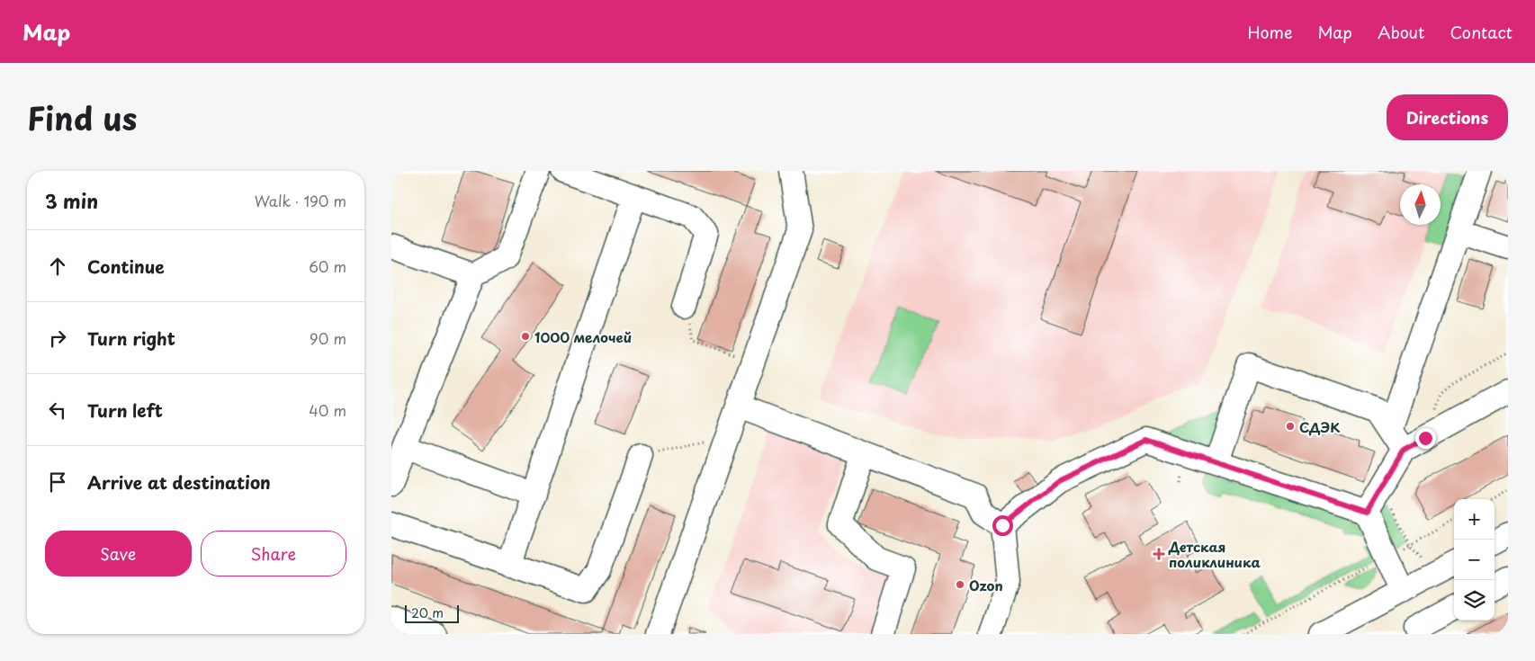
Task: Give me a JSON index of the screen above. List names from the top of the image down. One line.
{"places":{"other":["1000 мелочей","СДЭК","Ozon"],"health":["Детская поликлиника"]},"scale_bar":"20 m","north":"top","page":{"header":"Map","nav":["Home","Map","About","Contact"],"title":"Find us","buttons":["Directions",["Save","Share"]],"heading":["3 min","Walk · 190 m"],"list":[["Continue","60 m"],["Turn right","90 m"],["Turn left","40 m"],"Arrive at destination"],"map_buttons":["+","−"],"scale":"20 m"}}
